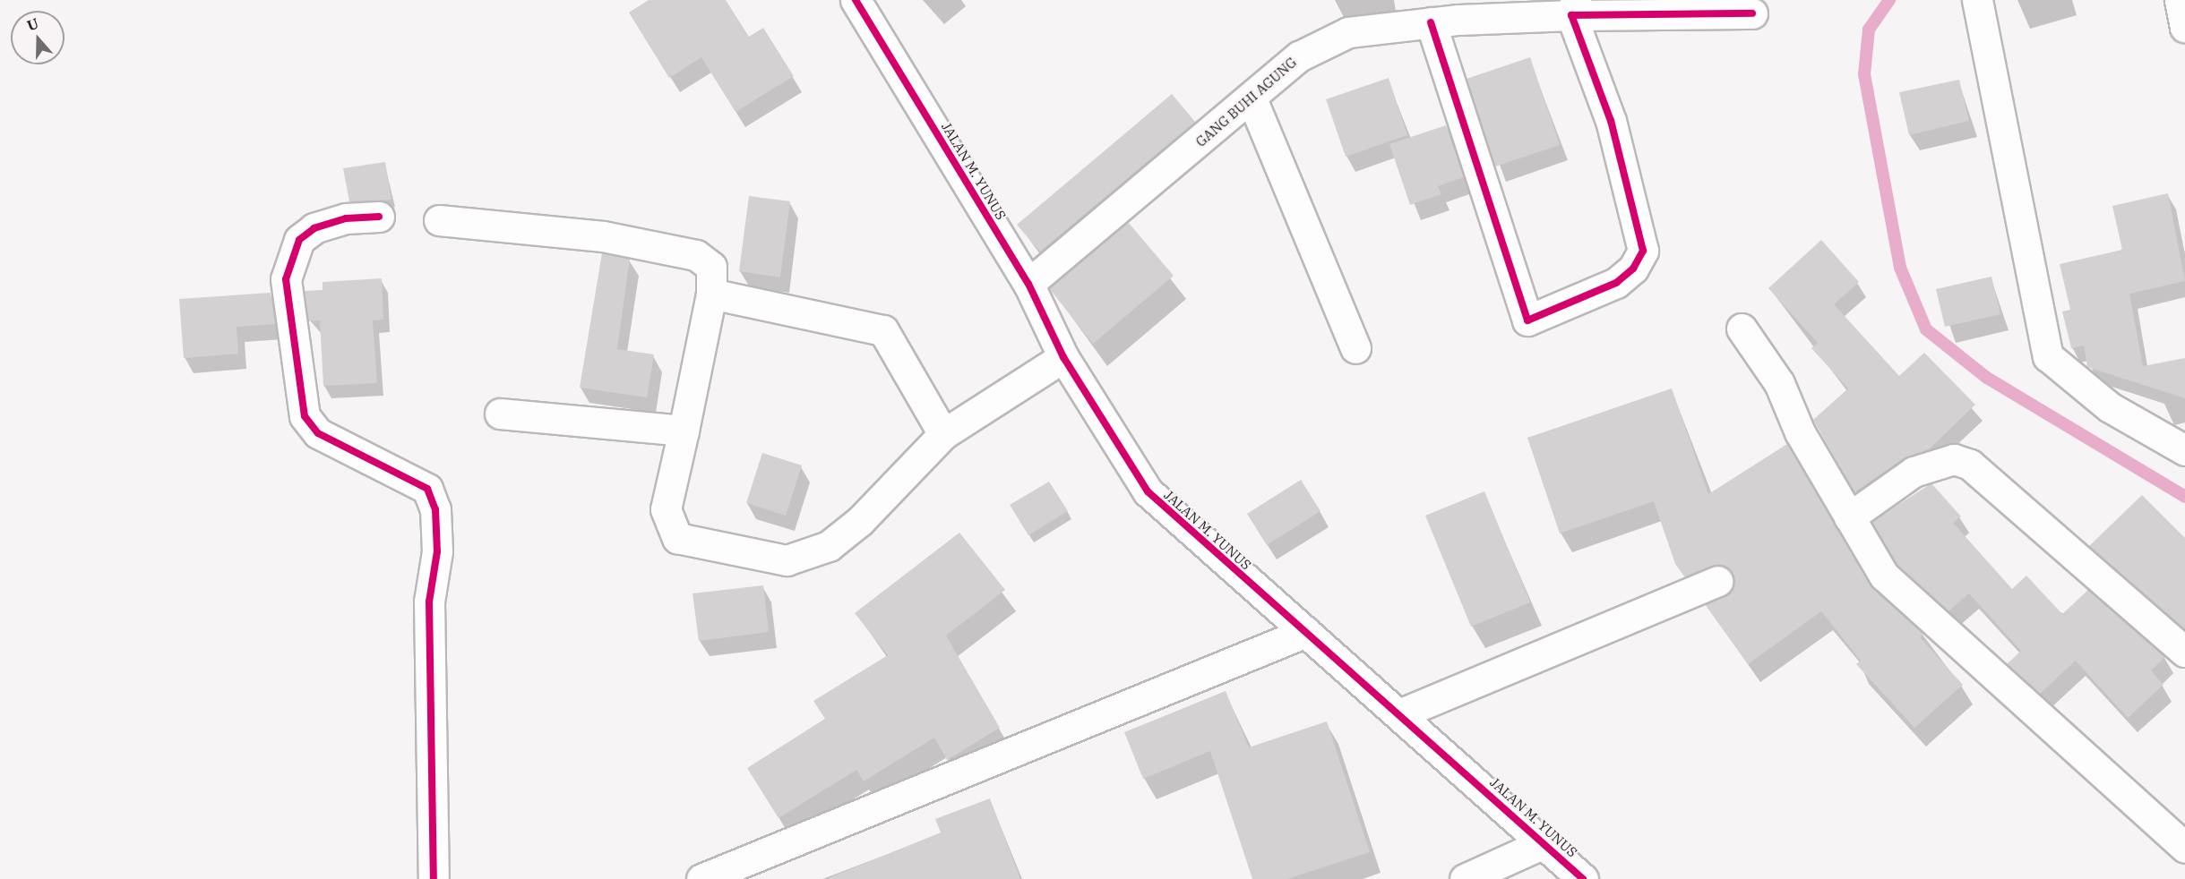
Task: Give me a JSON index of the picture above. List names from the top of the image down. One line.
{"streets":{"street":["GANG BUHI AGUNG","JALAN M. YUNUS"]},"crossings":[["GANG BUHI AGUNG","JALAN M. YUNUS"]],"north":"top"}
